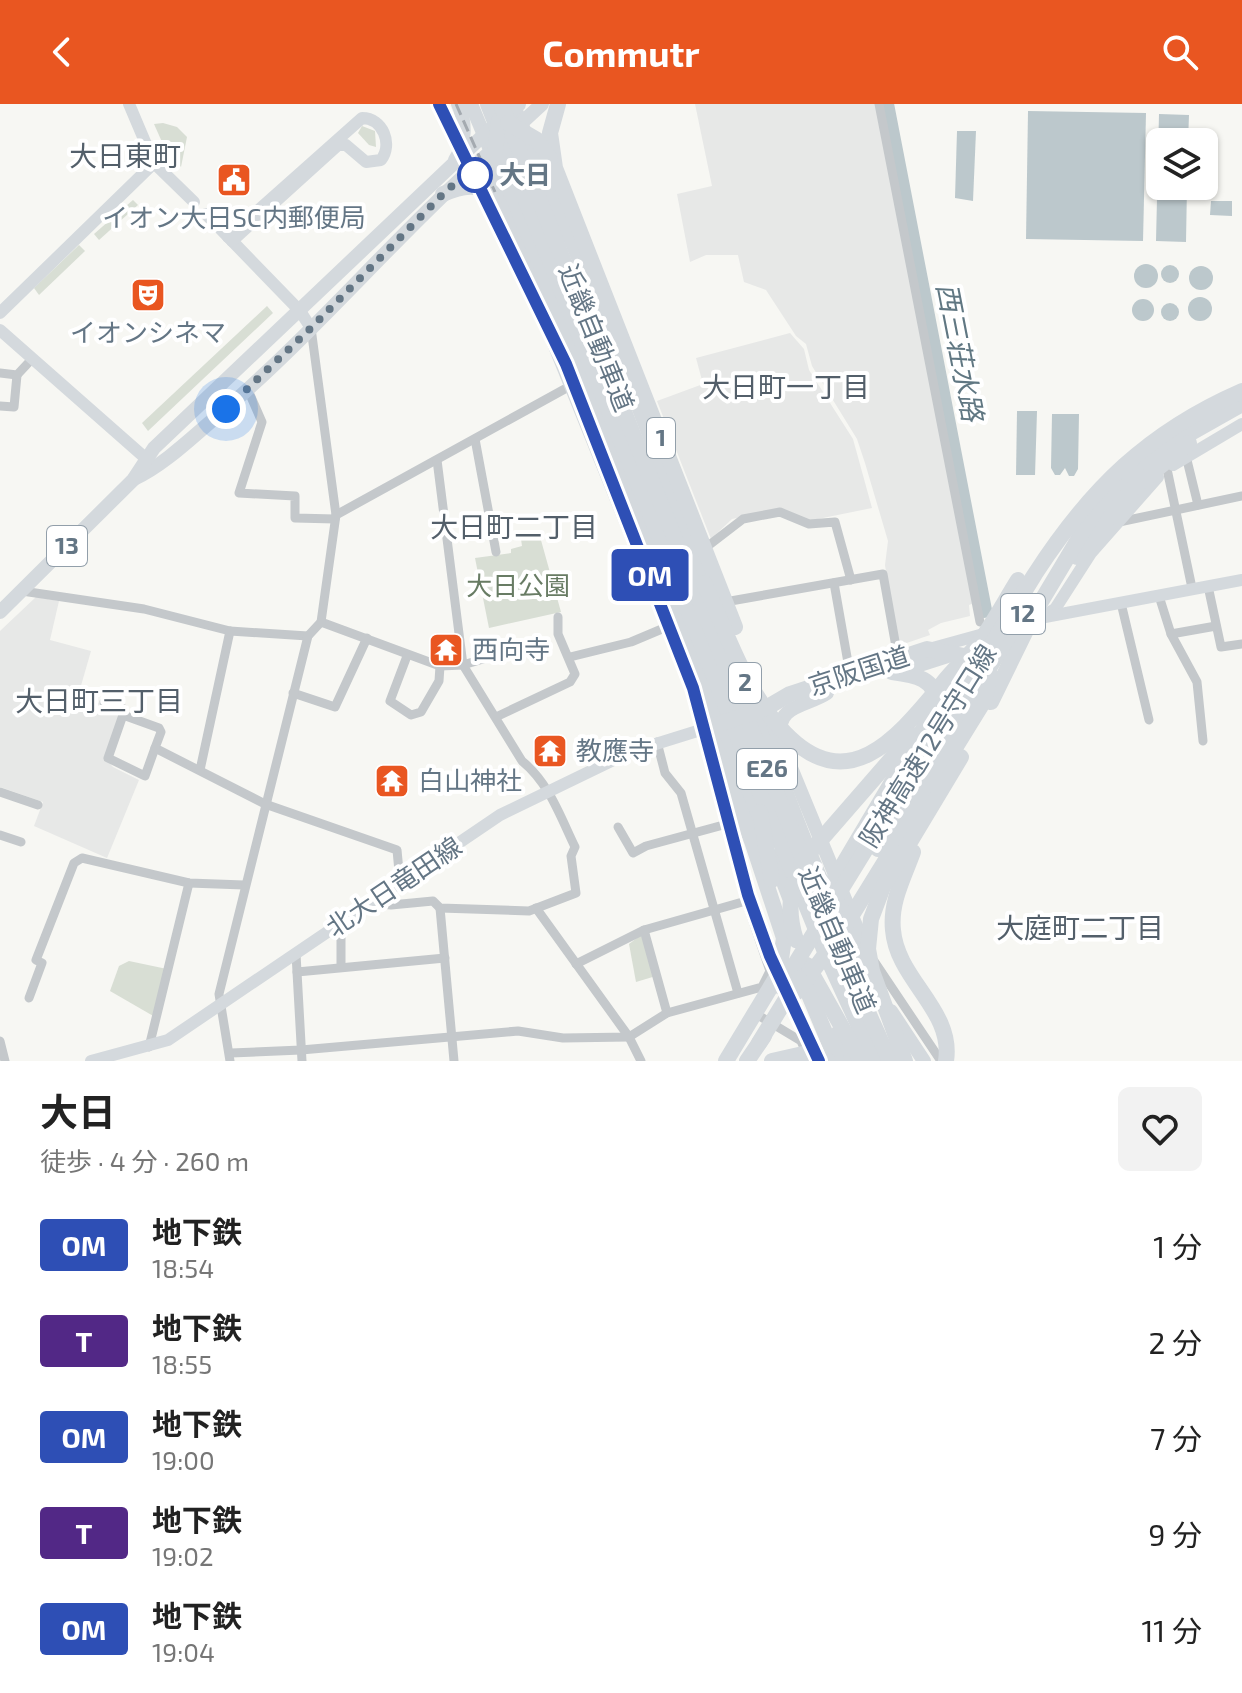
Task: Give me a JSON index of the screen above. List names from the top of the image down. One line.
{"streets":{"highway":["近畿自動車道","1","12","京阪国道","阪神高速12号守口線","E26"],"main road":["13","2","北大日竜田線"]},"crossings":[["近畿自動車道","13"],["1","京阪国道"],["1","2"],["12","阪神高速12号守口線"],["京阪国道","北大日竜田線"]],"districts":["大日東町","大日町一丁目","大日町二丁目","大日町三丁目","大庭町二丁目"],"water":["西三荘水路"],"parks":["大日公園"],"places":{"other":["大日"],"public building":["イオン大日SC内郵便局"],"theatre":["イオンシネマ"],"temple":["西向寺","教應寺","白山神社"]},"lines":["metro line OM"],"page":{"header":"Commutr","on_map":"OM","heading":["大日","徒歩 · 4 分 · 260 m"],"list":[{"mark":"OM","name":"地下鉄","note":"18:54","value":"1 分"},{"mark":"T","name":"地下鉄","note":"18:55","value":"2 分"},{"mark":"OM","name":"地下鉄","note":"19:00","value":"7 分"},{"mark":"T","name":"地下鉄","note":"19:02","value":"9 分"},{"mark":"OM","name":"地下鉄","note":"19:04","value":"11 分"}]}}
